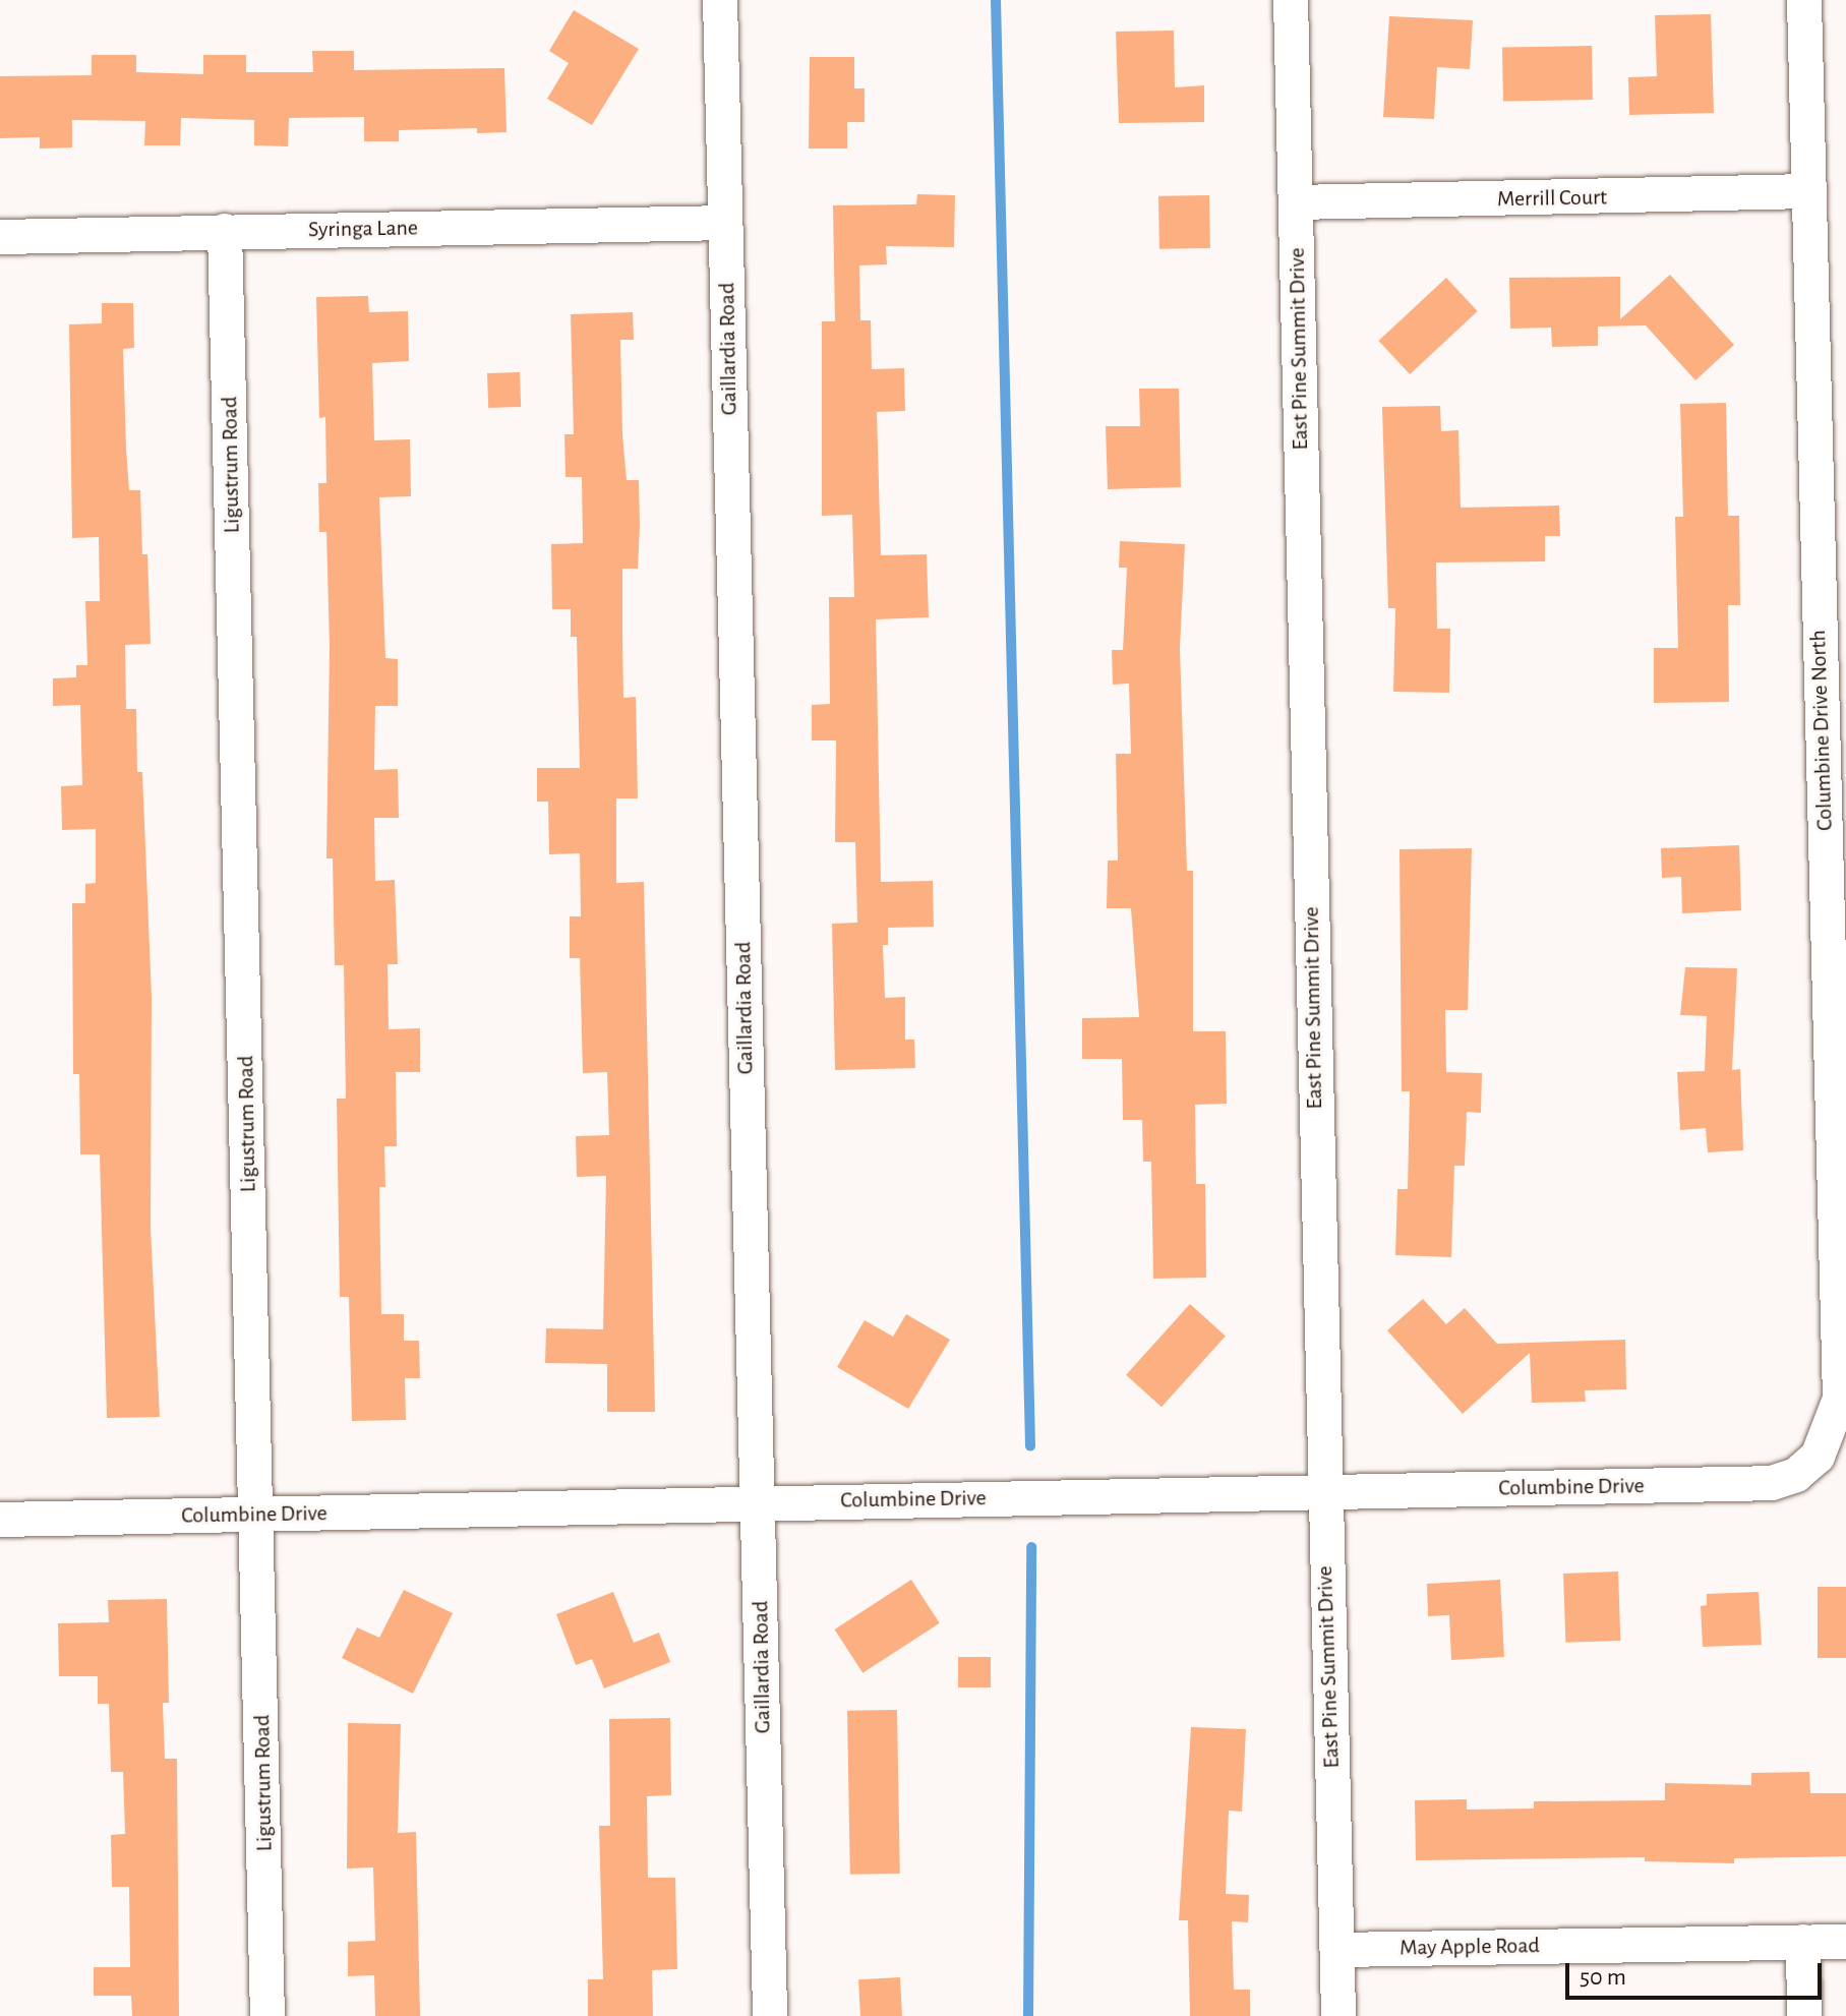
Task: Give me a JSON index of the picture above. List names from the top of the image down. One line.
{"streets":{"street":["Merrill Court","Syringa Lane","Gaillardia Road","East Pine Summit Drive","Ligustrum Road","Columbine Drive North","Columbine Drive","May Apple Road"]},"crossings":[["Merrill Court","East Pine Summit Drive"],["Merrill Court","Columbine Drive North"],["Syringa Lane","Gaillardia Road"],["Syringa Lane","Ligustrum Road"],["Gaillardia Road","Columbine Drive"],["East Pine Summit Drive","Columbine Drive"],["East Pine Summit Drive","May Apple Road"],["Ligustrum Road","Columbine Drive"],["Columbine Drive North","Columbine Drive"]],"scale_bar":"50 m"}
